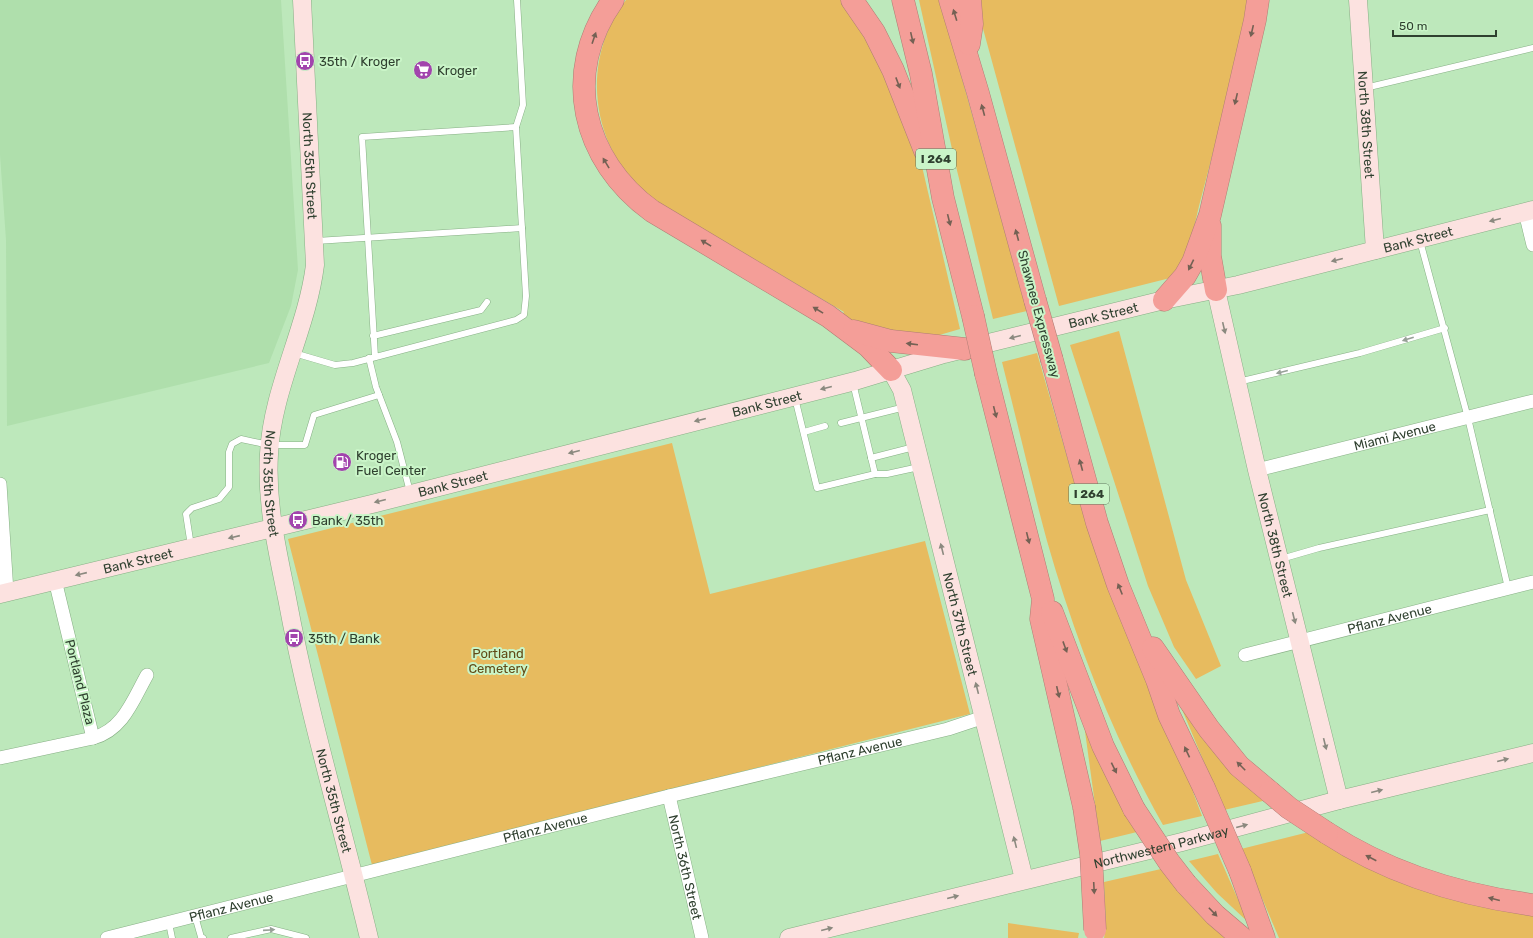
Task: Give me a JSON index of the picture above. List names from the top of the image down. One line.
{"streets":{"highway":["I 264","Shawnee Expressway"],"street":["North 38th Street","North 35th Street","Bank Street","Miami Avenue","Pflanz Avenue","North 37th Street","Portland Plaza","Northwestern Parkway","North 36th Street"]},"crossings":[["North 38th Street","Bank Street"],["North 38th Street","Miami Avenue"],["North 38th Street","Pflanz Avenue"],["North 38th Street","Northwestern Parkway"],["North 35th Street","Bank Street"],["North 35th Street","Pflanz Avenue"],["Bank Street","North 37th Street"],["Bank Street","Portland Plaza"],["Pflanz Avenue","North 37th Street"],["Pflanz Avenue","North 36th Street"],["North 37th Street","Northwestern Parkway"]],"one_way":["North 38th Street","Bank Street","North 37th Street","Northwestern Parkway"],"parks":["Portland Cemetery"],"places":{"bus stop":["35th / Kroger","Bank / 35th","35th / Bank"],"supermarket":["Kroger"],"fuel station":["Kroger Fuel Center"]},"scale_bar":"50 m"}
